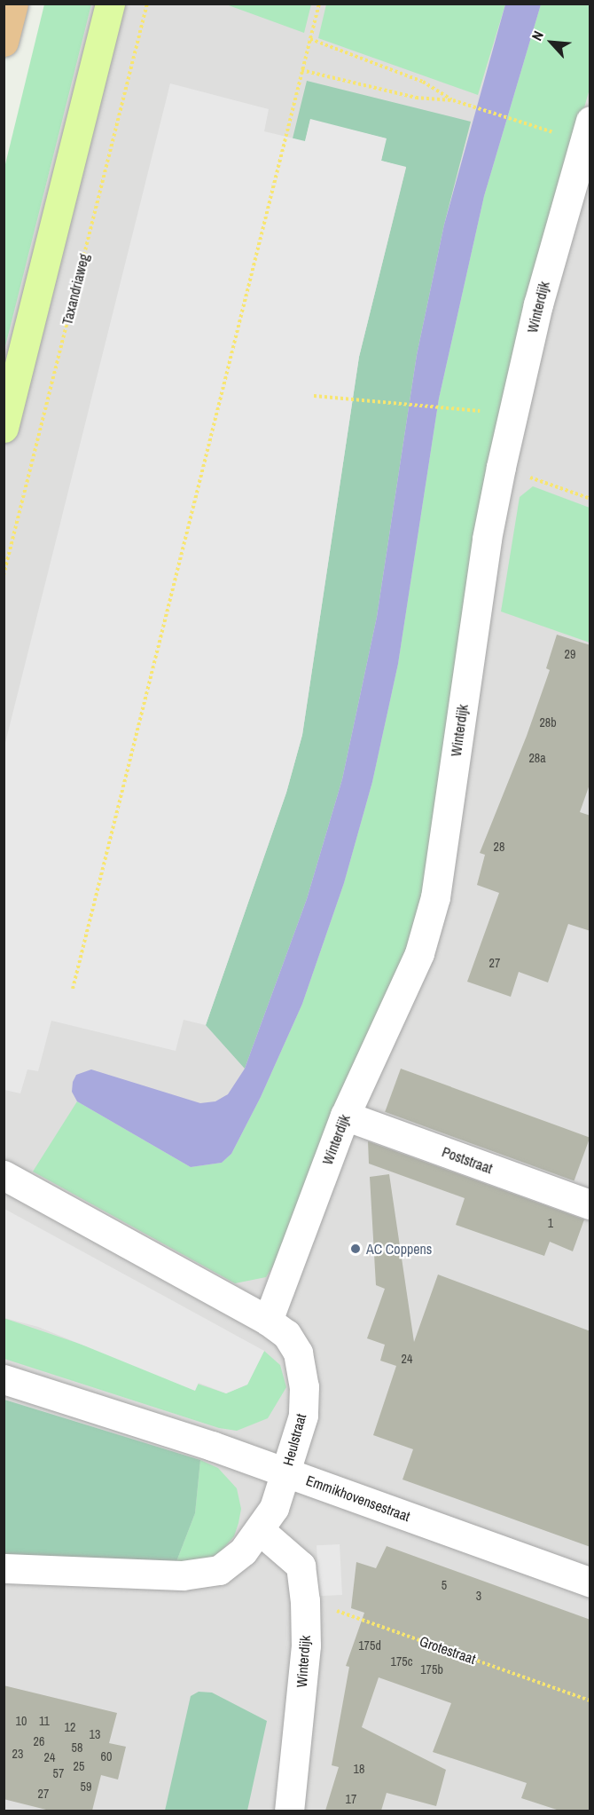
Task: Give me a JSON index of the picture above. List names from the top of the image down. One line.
{"streets":{"street":["Winterdijk","Poststraat","Heulstraat","Emmikhovensestraat"],"path":["Taxandriaweg","Grotestraat"]},"crossings":[["Winterdijk","Poststraat"],["Winterdijk","Heulstraat"],["Winterdijk","Grotestraat"],["Heulstraat","Emmikhovensestraat"]],"places":["AC Coppens"],"house_numbers":["29","28b","28a","28","27","1","24","5","3","175d","175c","175b","10","11","12","13","26","58","23","60","24","25","18","57","59","27","17"],"north":"top left"}
